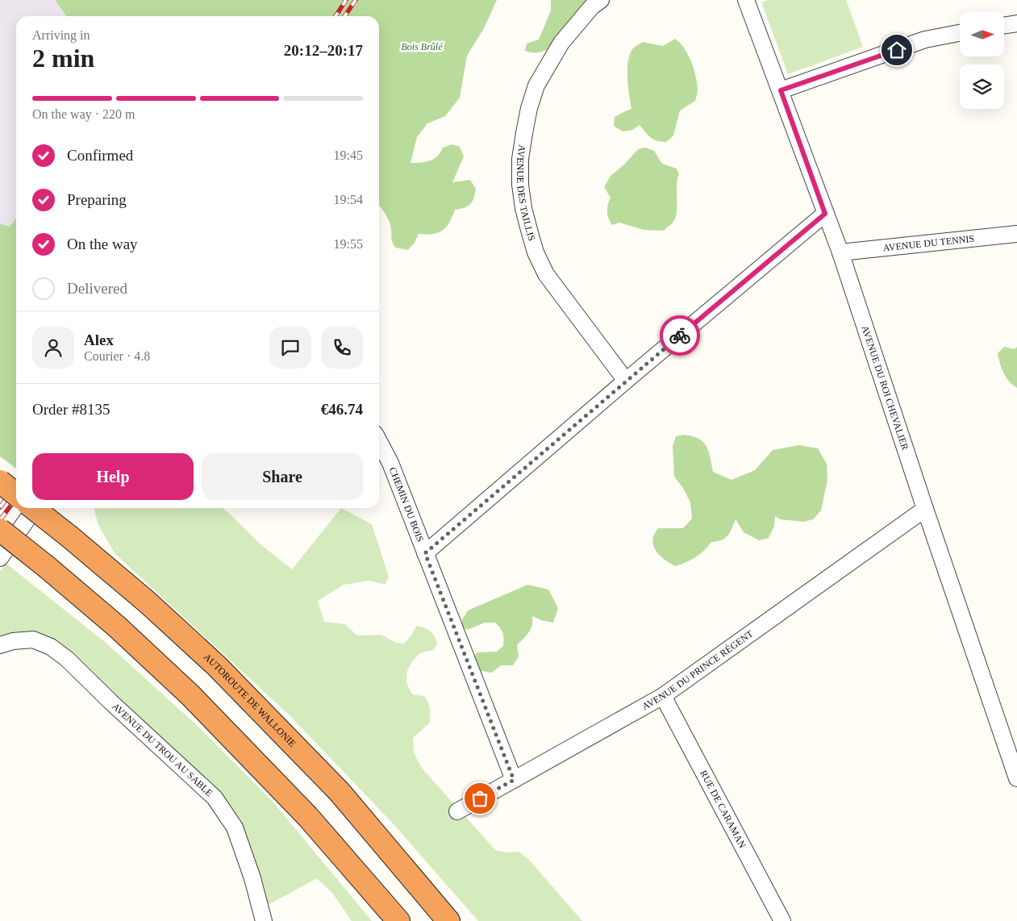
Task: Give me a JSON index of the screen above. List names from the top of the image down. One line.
{"streets":{"highway":["AUTOROUTE DE WALLONIE"],"street":["AVENUE DES TAILLIS","AVENUE DU TENNIS","AVENUE DU ROI CHEVALIER","CHEMIN DU BOIS","AVENUE DU PRINCE RÉGENT","AVENUE DU TROU AU SABLE","RUE DE CARAMAN"]},"crossings":[["AVENUE DU TENNIS","AVENUE DU ROI CHEVALIER"],["AVENUE DU ROI CHEVALIER","AVENUE DU PRINCE RÉGENT"],["CHEMIN DU BOIS","AVENUE DU PRINCE RÉGENT"],["AVENUE DU PRINCE RÉGENT","RUE DE CARAMAN"]],"parks":["Bois Brûlé"],"north":"right","page":{"heading":["2 min","Arriving in","20:12–20:17"],"panel":["Alex","Courier · 4.8","Order #8135","€46.74"],"bar":"On the way · 220 m","list":[["Confirmed","19:45"],["Preparing","19:54"],["On the way","19:55"],"Delivered"],"buttons":["Help","Share"]}}
